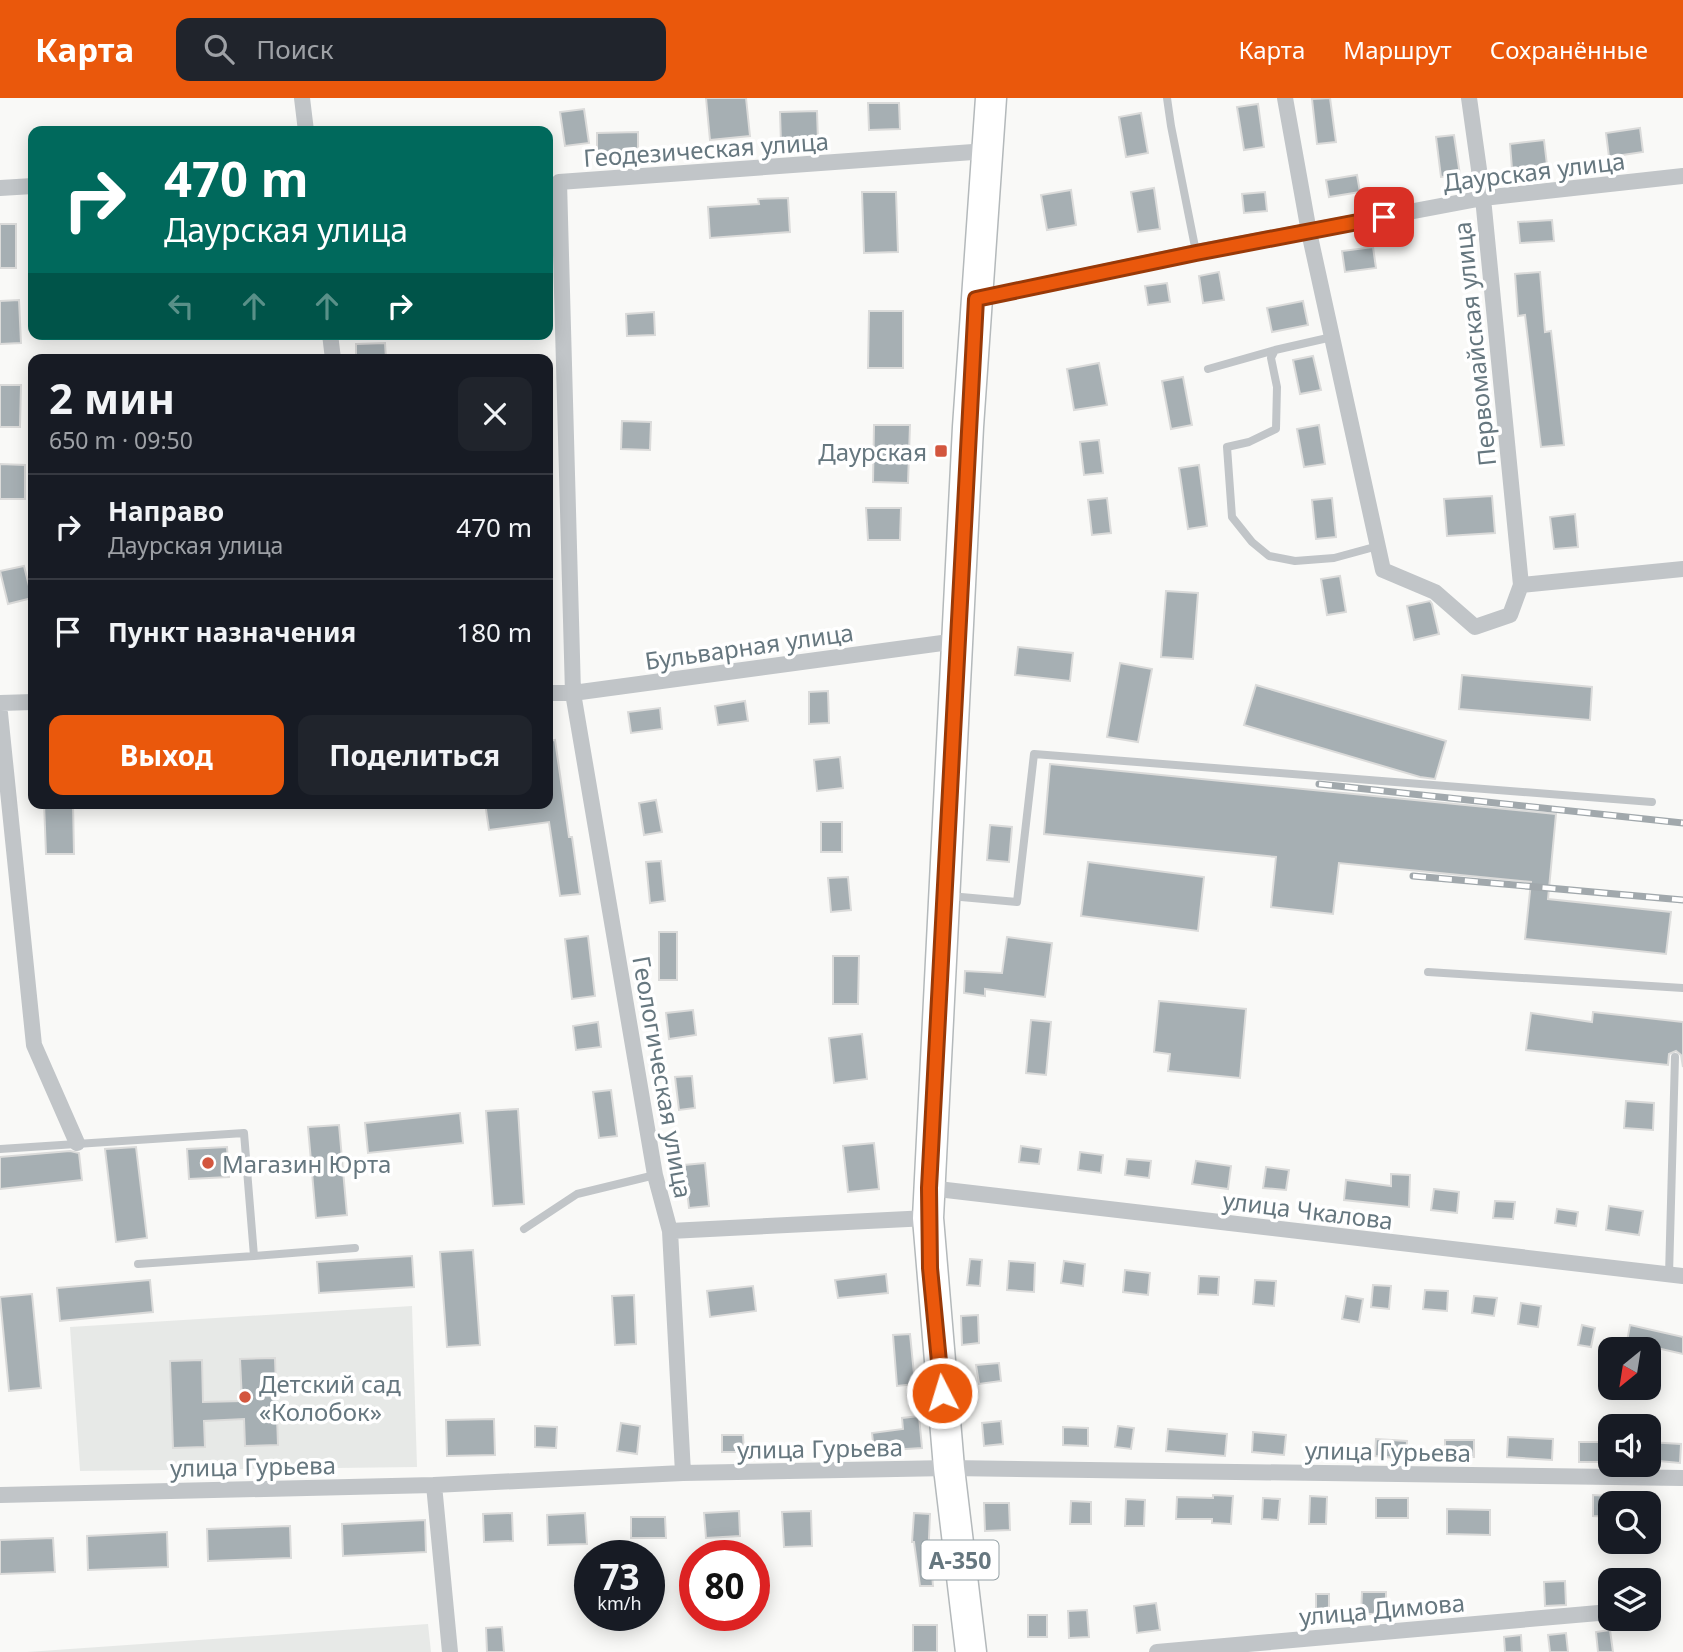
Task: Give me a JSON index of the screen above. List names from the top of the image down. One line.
{"streets":{"highway":["А-350"],"street":["Геодезическая улица","Даурская улица","Первомайская улица","Бульварная улица","Геологическая улица","улица Чкалова","улица Гурьева","улица Димова"]},"crossings":[["Геодезическая улица","Бульварная улица"],["Геодезическая улица","Геологическая улица"],["Геодезическая улица","А-350"],["Даурская улица","Первомайская улица"],["Даурская улица","А-350"],["Бульварная улица","Геологическая улица"],["Бульварная улица","А-350"],["Геологическая улица","улица Гурьева"],["улица Чкалова","А-350"],["улица Гурьева","А-350"]],"places":{"transit":["Даурская"],"other":["Магазин Юрта","Детский сад «Колобок»"]},"north":"bottom left","page":{"header":"Карта","search":"Поиск","nav":["Карта","Маршрут","Сохранённые"],"turn":["470 m","Даурская улица"],"heading":["2 мин","650 m · 09:50"],"list":[{"name":"Направо","note":"Даурская улица","value":"470 m"},{"name":"Пункт назначения","value":"180 m"}],"buttons":["Выход","Поделиться"],"speed":"73 km/h","limit":"80"}}
